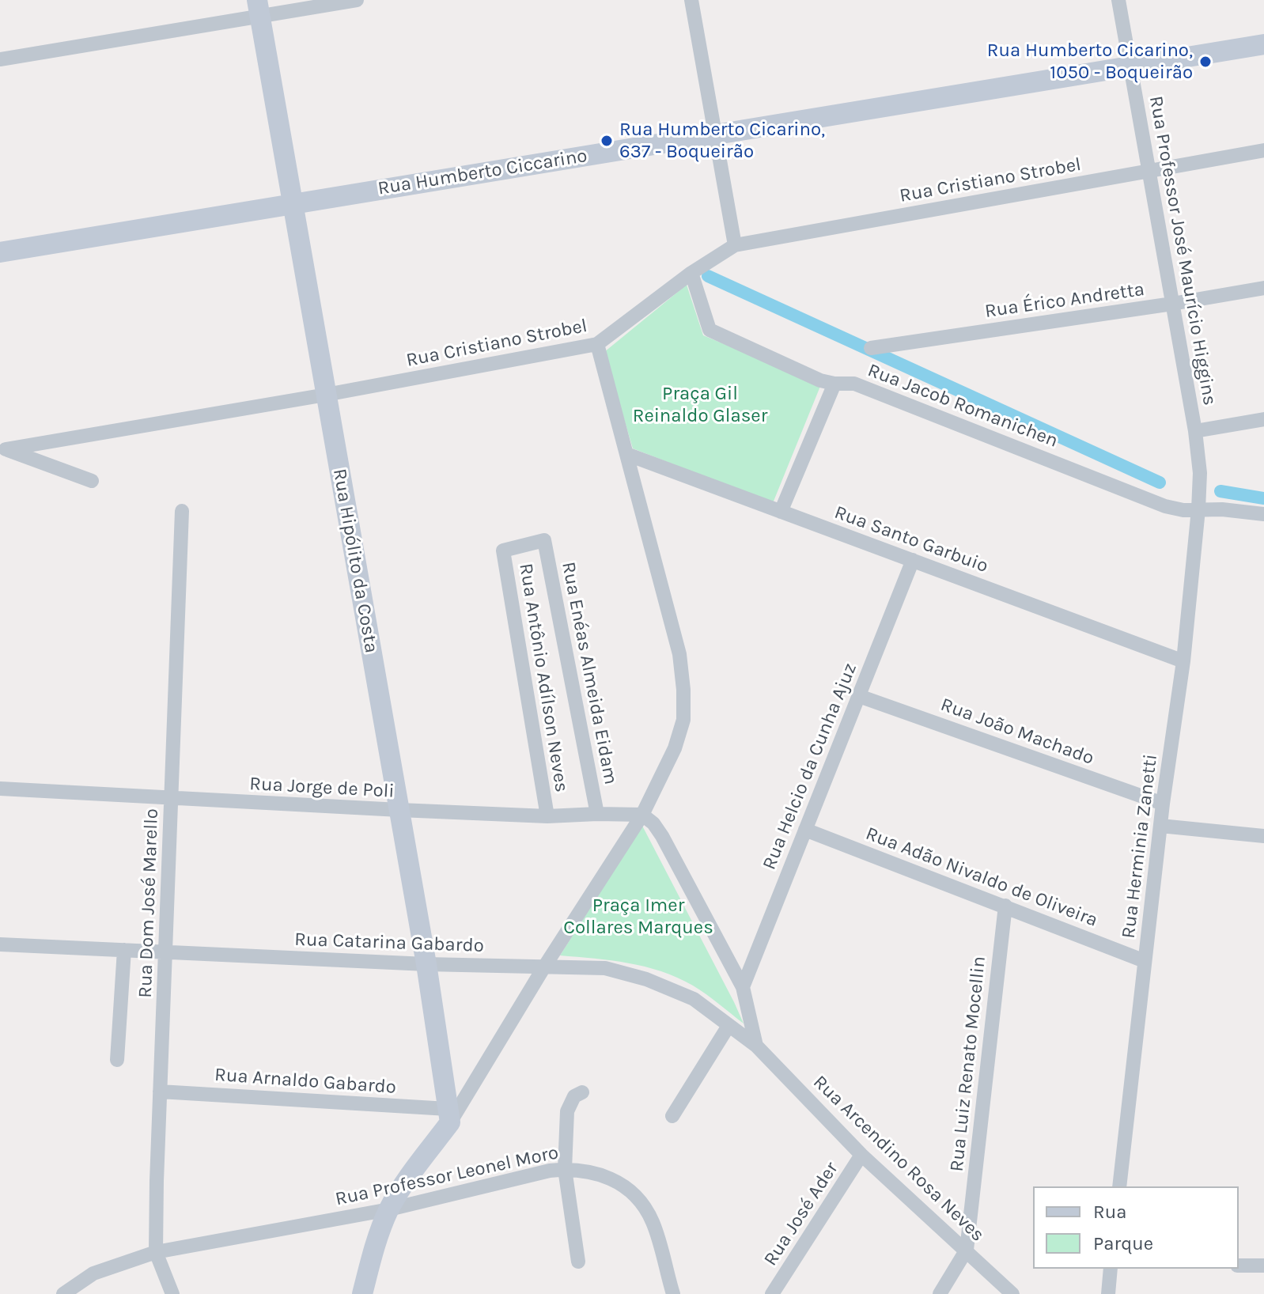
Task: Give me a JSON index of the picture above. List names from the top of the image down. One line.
{"streets":{"street":["Rua Humberto Ciccarino","Rua Cristiano Strobel","Rua Professor José Maurício Higgins","Rua Érico Andretta","Rua Jacob Romanichen","Rua Santo Garbuio","Rua Hipólito da Costa","Rua Enéas Almeida Eidam","Rua Antônio Adílson Neves","Rua João Machado","Rua Helcio da Cunha Ajuz","Rua Jorge de Poli","Rua Herminia Zanetti","Rua Adão Nivaldo de Oliveira","Rua Dom José Marello","Rua Catarina Gabardo","Rua Luiz Renato Mocellin","Rua Arnaldo Gabardo","Rua Arcendino Rosa Neves","Rua Professor Leonel Moro","Rua José Ader"]},"crossings":[["Rua Humberto Ciccarino","Rua Professor José Maurício Higgins"],["Rua Humberto Ciccarino","Rua Hipólito da Costa"],["Rua Cristiano Strobel","Rua Professor José Maurício Higgins"],["Rua Cristiano Strobel","Rua Jacob Romanichen"],["Rua Cristiano Strobel","Rua Hipólito da Costa"],["Rua Professor José Maurício Higgins","Rua Érico Andretta"],["Rua Professor José Maurício Higgins","Rua Jacob Romanichen"],["Rua Professor José Maurício Higgins","Rua Herminia Zanetti"],["Rua Jacob Romanichen","Rua Herminia Zanetti"],["Rua Santo Garbuio","Rua Helcio da Cunha Ajuz"],["Rua Santo Garbuio","Rua Herminia Zanetti"],["Rua Hipólito da Costa","Rua Jorge de Poli"],["Rua Hipólito da Costa","Rua Catarina Gabardo"],["Rua Hipólito da Costa","Rua Arnaldo Gabardo"],["Rua Enéas Almeida Eidam","Rua Antônio Adílson Neves"],["Rua Enéas Almeida Eidam","Rua Jorge de Poli"],["Rua Antônio Adílson Neves","Rua Jorge de Poli"],["Rua João Machado","Rua Helcio da Cunha Ajuz"],["Rua João Machado","Rua Herminia Zanetti"],["Rua Helcio da Cunha Ajuz","Rua Adão Nivaldo de Oliveira"],["Rua Jorge de Poli","Rua Dom José Marello"],["Rua Herminia Zanetti","Rua Adão Nivaldo de Oliveira"],["Rua Adão Nivaldo de Oliveira","Rua Luiz Renato Mocellin"],["Rua Dom José Marello","Rua Catarina Gabardo"],["Rua Dom José Marello","Rua Arnaldo Gabardo"],["Rua Dom José Marello","Rua Professor Leonel Moro"],["Rua Catarina Gabardo","Rua Arcendino Rosa Neves"],["Rua Luiz Renato Mocellin","Rua Arcendino Rosa Neves"],["Rua Arcendino Rosa Neves","Rua José Ader"]],"parks":["Praça Gil Reinaldo Glaser","Praça Imer Collares Marques"],"places":["Rua Humberto Cicarino, 1050 - Boqueirão","Rua Humberto Cicarino, 637 - Boqueirão"],"legend":["Rua","Parque"]}
